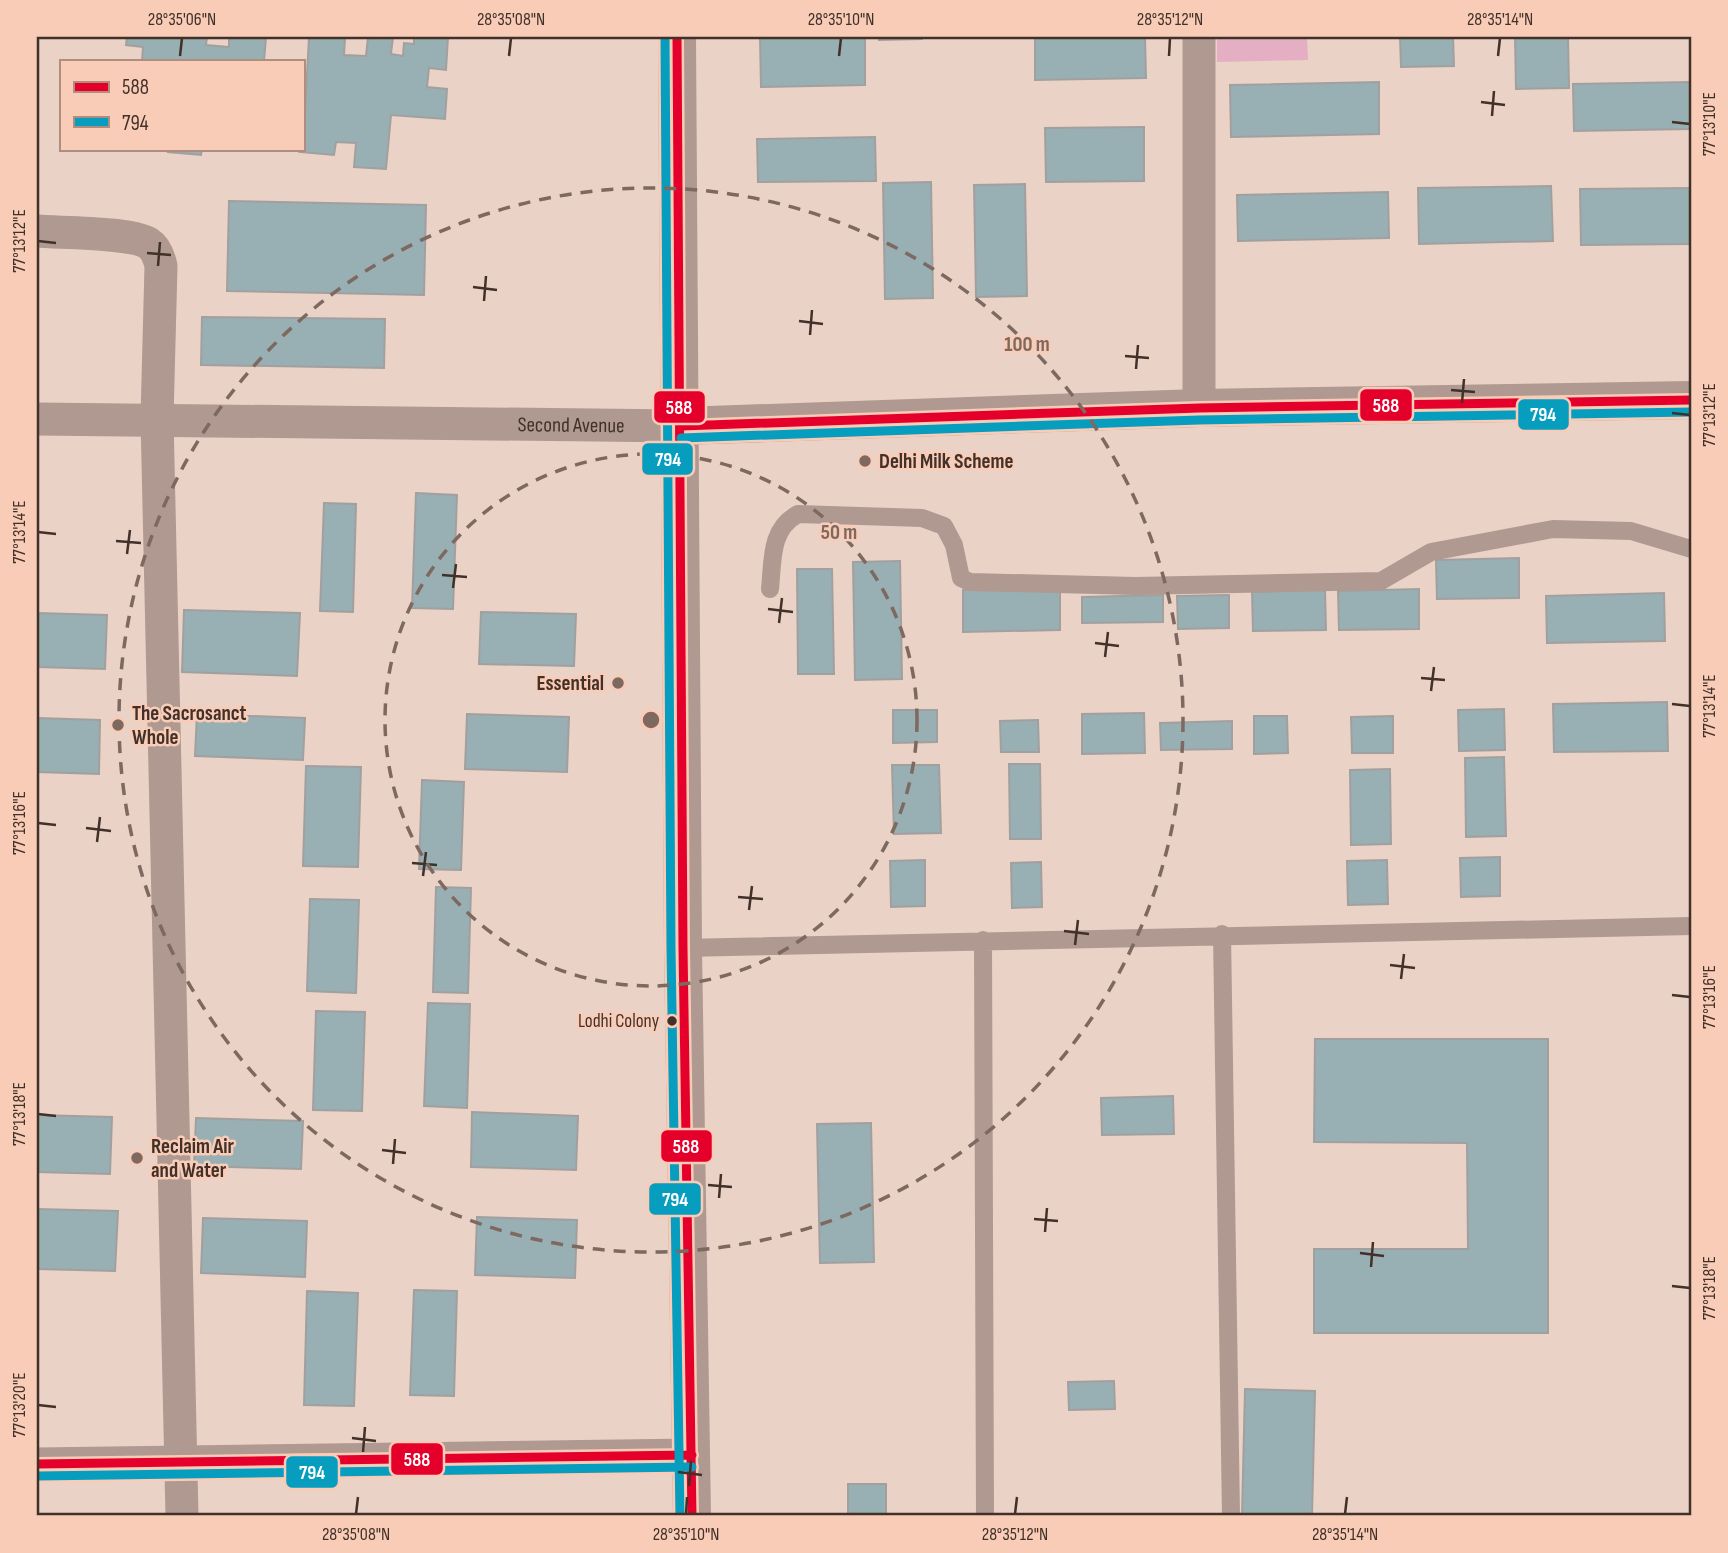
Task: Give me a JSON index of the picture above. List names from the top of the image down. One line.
{"streets":{"street":["Second Avenue"]},"places":["Delhi Milk Scheme","Essential","The Sacrosanct Whole","Lodhi Colony","Reclaim Air and Water"],"lines":["transit line 588","transit line 794"],"legend":["588","794"],"coordinates":["28°35'06\"N","28°35'08\"N","28°35'10\"N","28°35'12\"N","28°35'14\"N","77°13'10\"E","77°13'12\"E","77°13'14\"E","77°13'16\"E","77°13'18\"E","77°13'20\"E"],"rings":["100 m","50 m"]}
